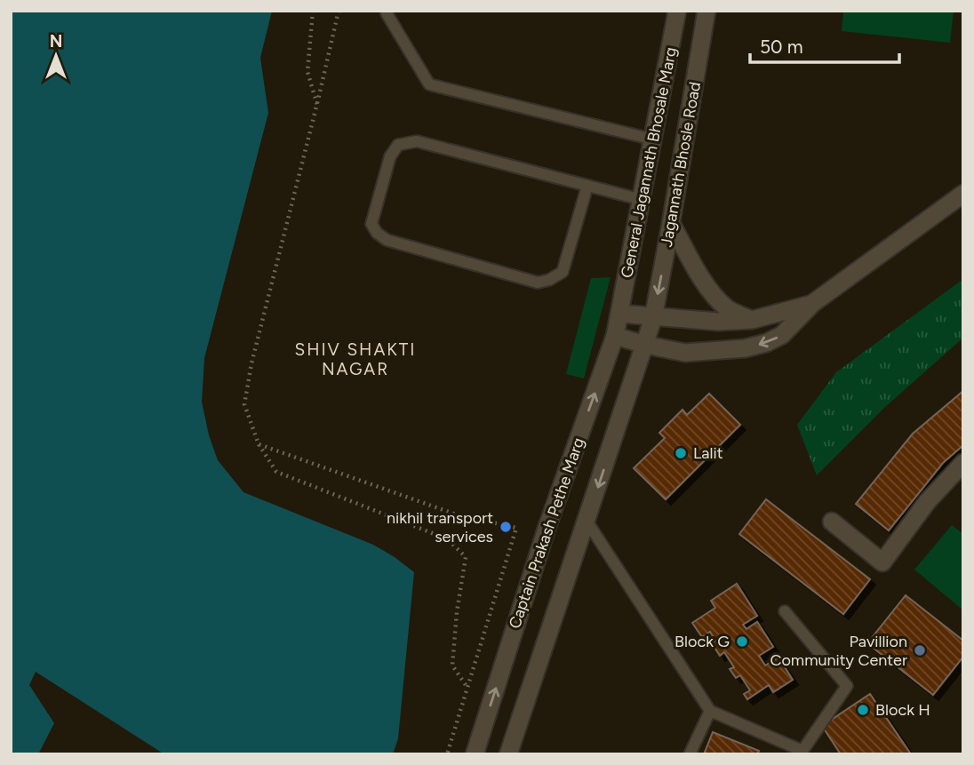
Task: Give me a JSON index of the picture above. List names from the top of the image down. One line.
{"streets":{"main road":["General Jagannath Bhosale Marg","Jagannath Bhosle Road","Captain Prakash Pethe Marg"]},"crossings":[["General Jagannath Bhosale Marg","Captain Prakash Pethe Marg"]],"districts":["SHIV SHAKTI NAGAR"],"places":["Lalit","nikhil transport services","Block G","Pavillion Community Center","Block H"],"scale_bar":"50 m","north":"top"}
